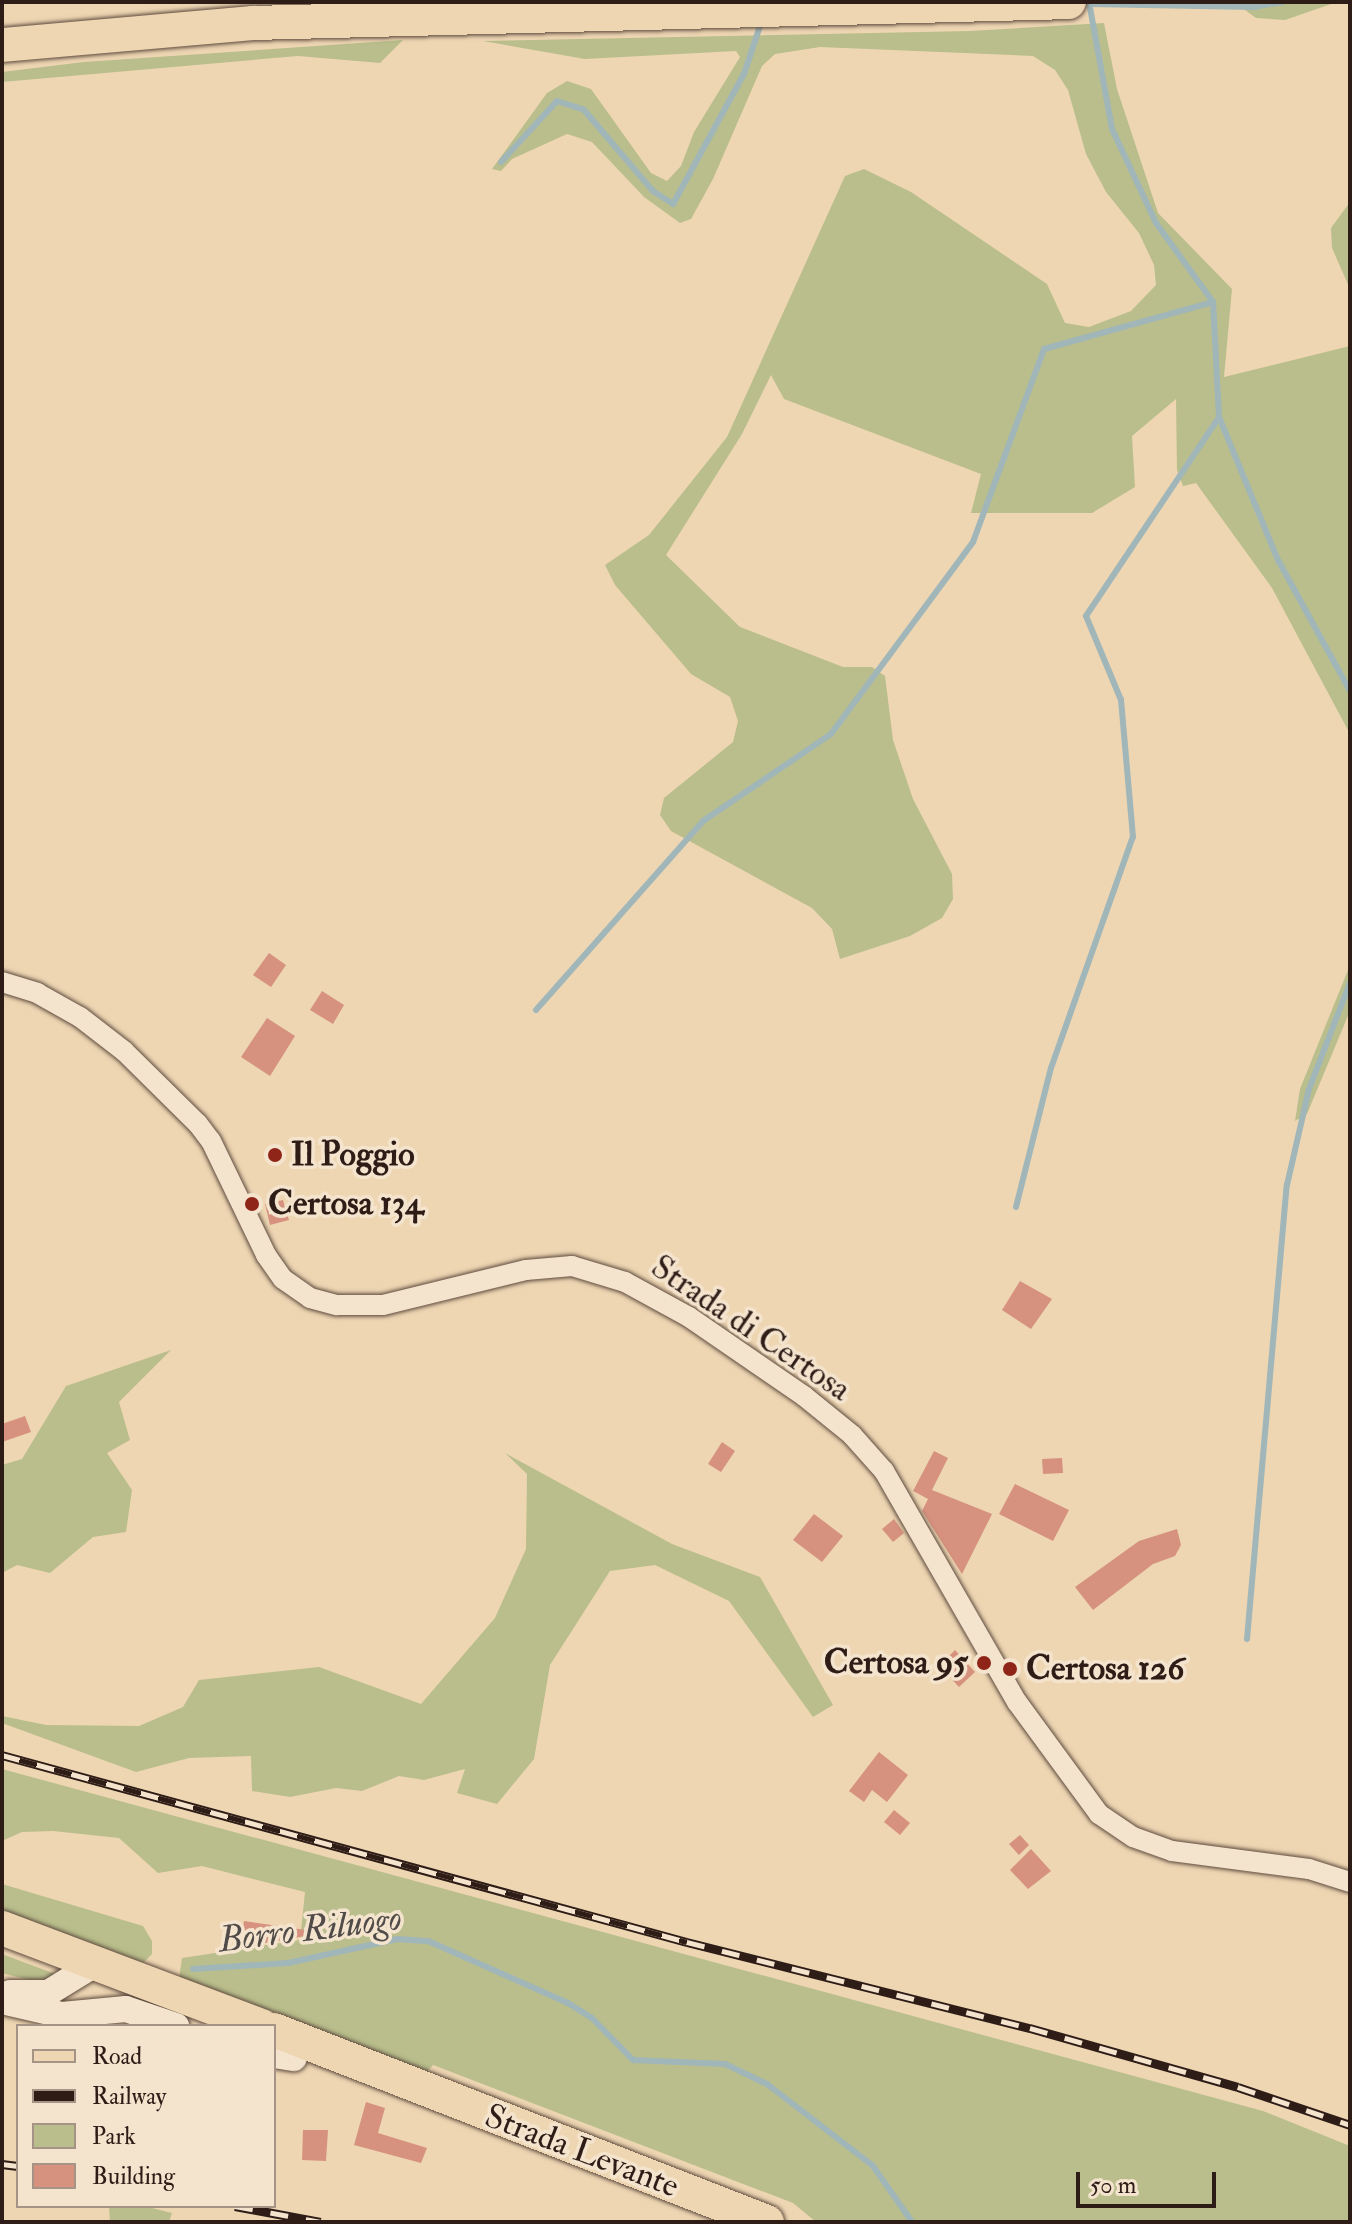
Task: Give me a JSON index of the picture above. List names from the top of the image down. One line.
{"streets":{"main road":["Strada Levante"],"street":["Strada di Certosa"]},"water":["Borro Riluogo"],"places":["Il Poggio","Certosa 134","Certosa 95","Certosa 126"],"legend":["Road","Railway","Park","Building"],"scale_bar":"50 m"}
